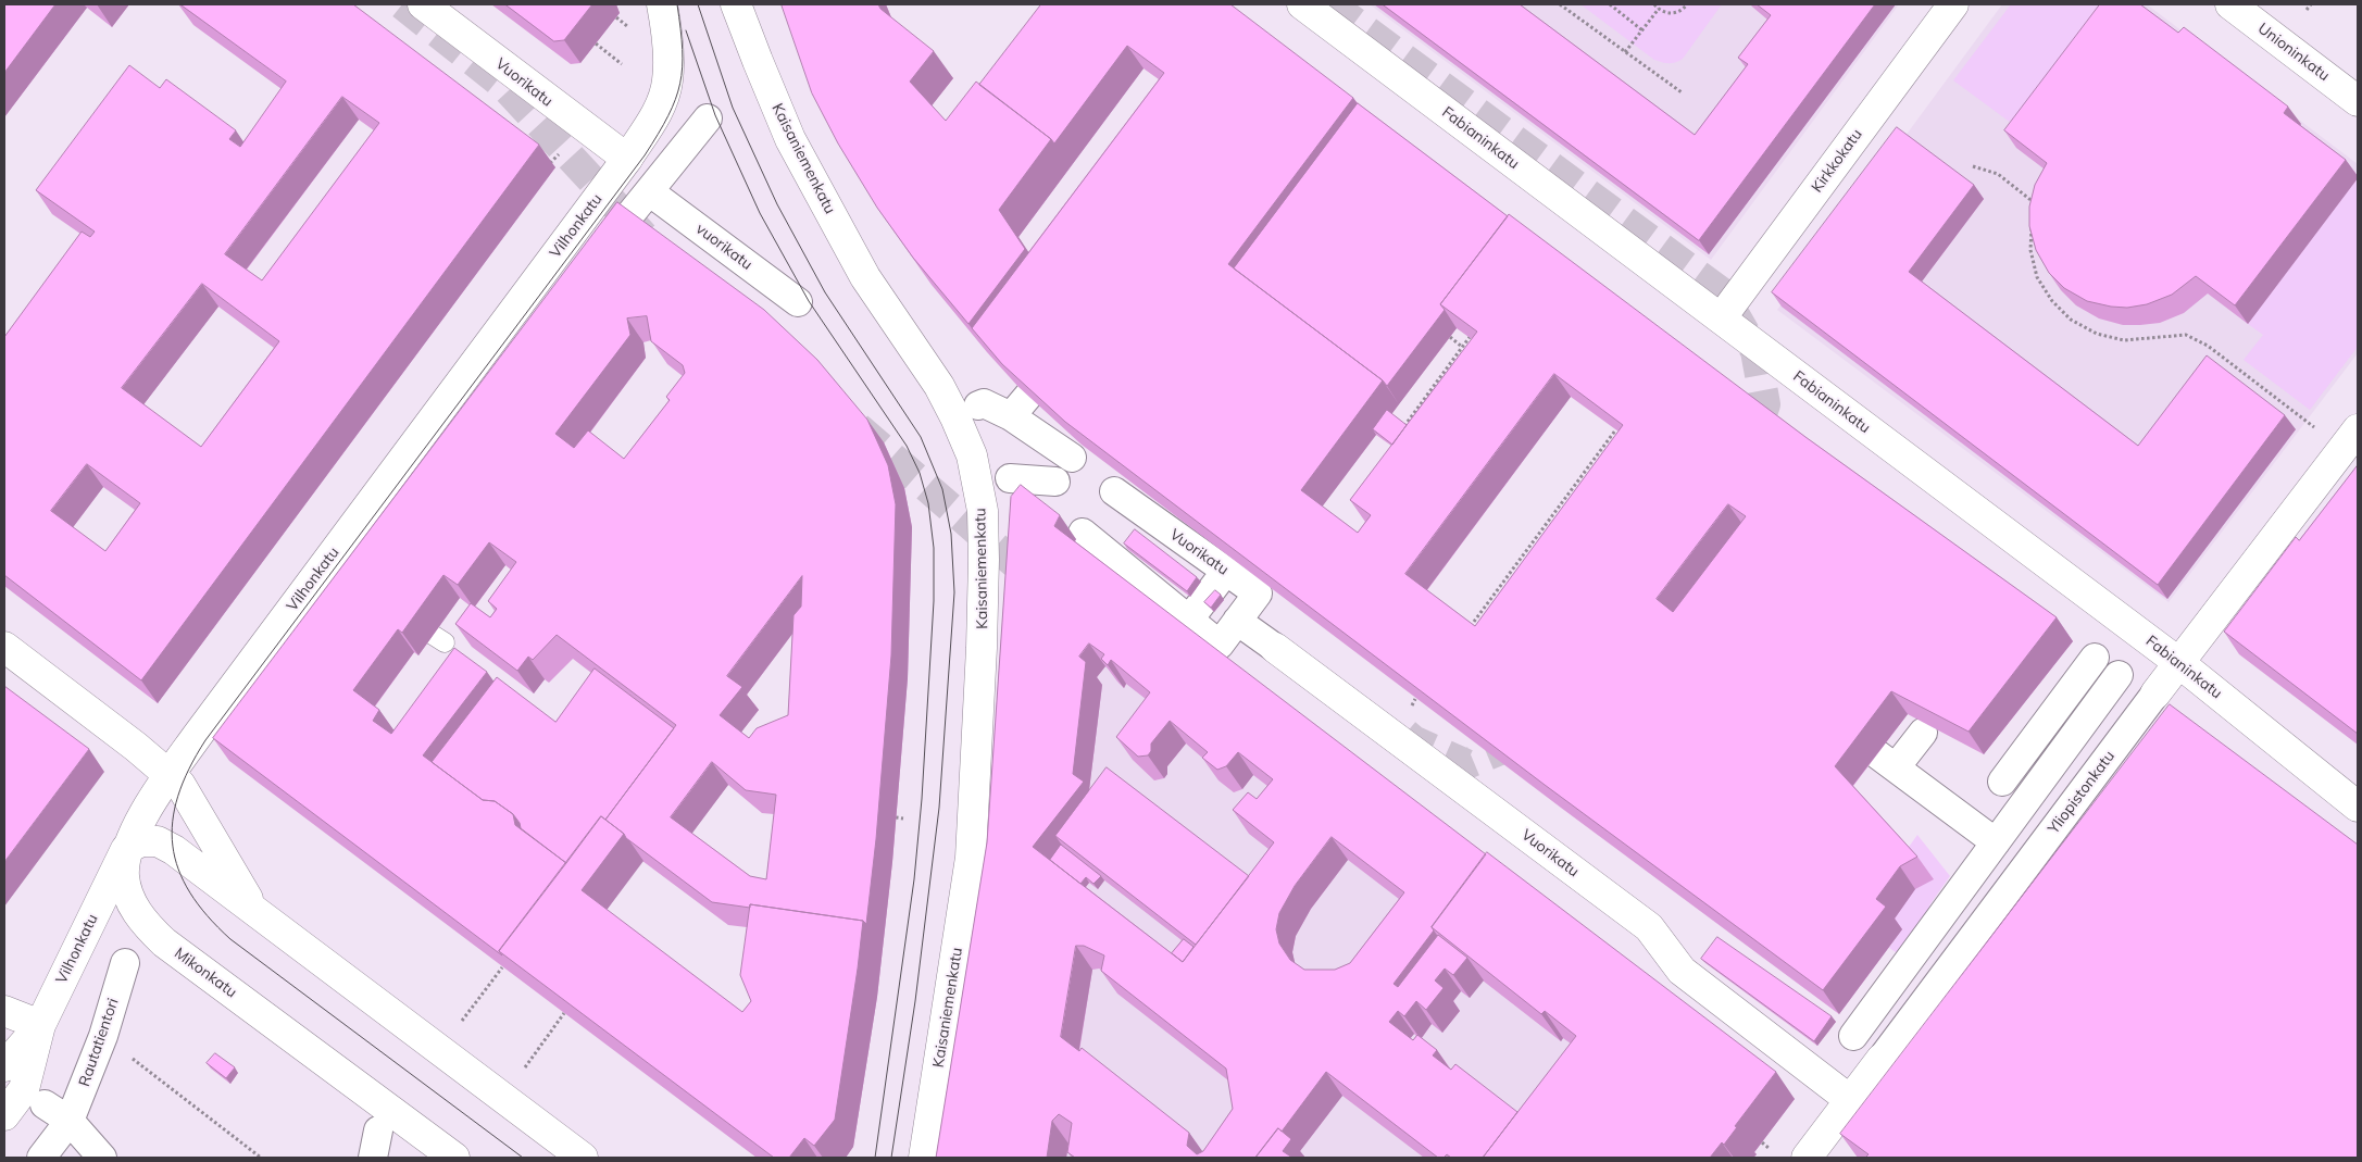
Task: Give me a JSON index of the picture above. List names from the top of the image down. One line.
{"streets":{"street":["Unioninkatu","Vuorikatu","Fabianinkatu","Kaisaniemenkatu","Kirkkokatu","Vilhonkatu","vuorikatu","Yliopistonkatu","Mikonkatu","Rautatientori"]},"crossings":[["Vuorikatu","Vilhonkatu"],["Vuorikatu","Yliopistonkatu"],["Fabianinkatu","Kirkkokatu"],["Fabianinkatu","Yliopistonkatu"],["Vilhonkatu","Mikonkatu"]]}
